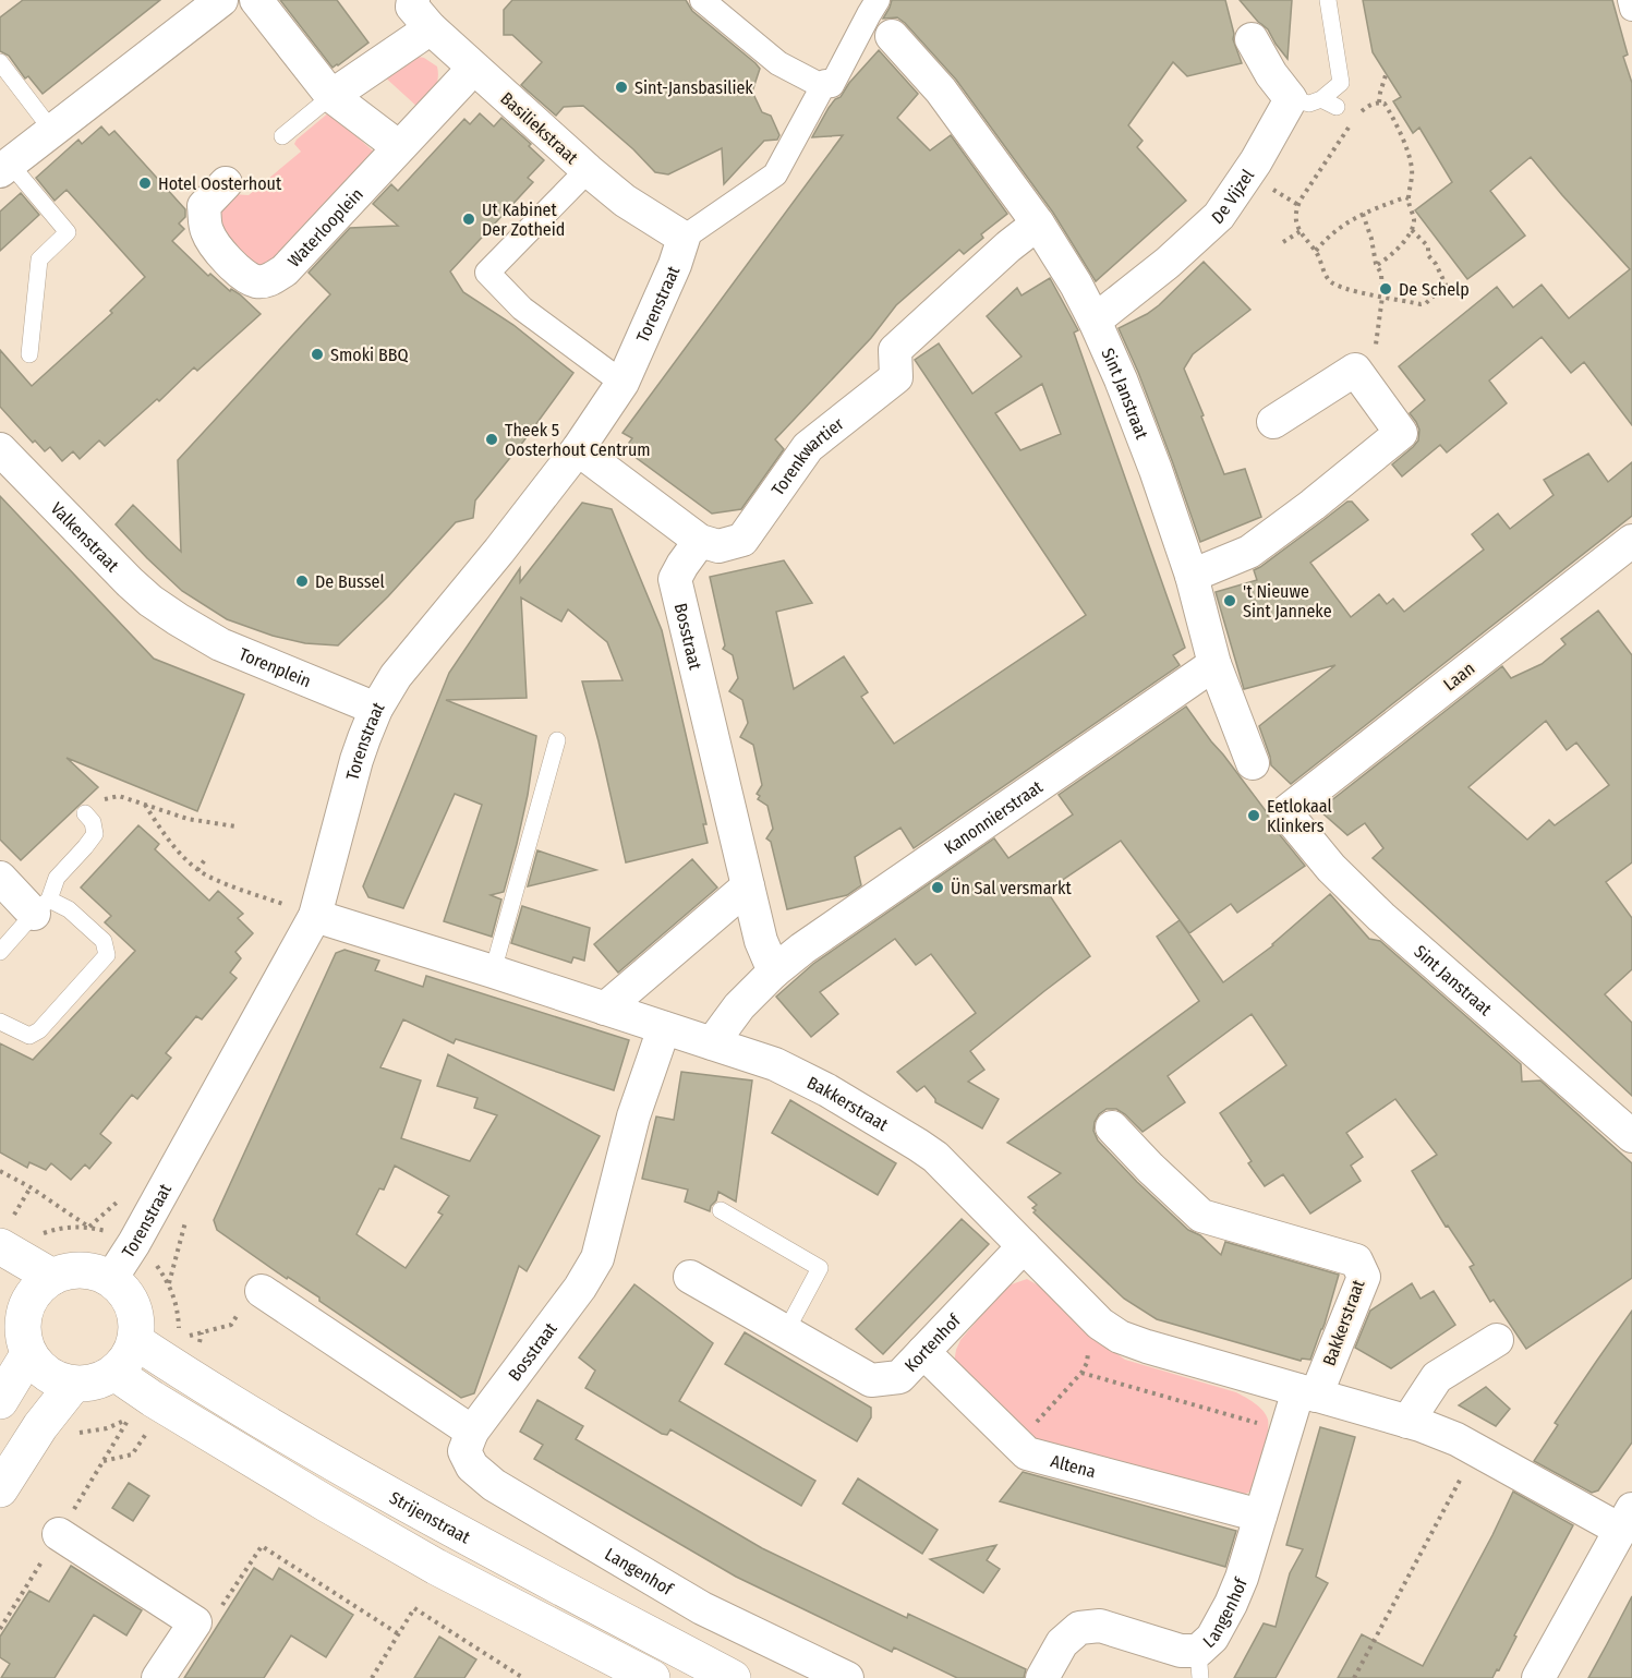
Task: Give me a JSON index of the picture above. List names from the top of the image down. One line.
{"streets":{"street":["Basiliekstraat","De Vijzel","Waterlooplein","Torenstraat","Sint Janstraat","Torenkwartier","Valkenstraat","Bosstraat","Torenplein","Laan","Kanonnierstraat","Bakkerstraat","Kortenhof","Altena","Strijenstraat","Langenhof"]},"crossings":[["Basiliekstraat","Waterlooplein"],["Basiliekstraat","Torenstraat"],["De Vijzel","Sint Janstraat"],["Torenstraat","Torenplein"],["Torenstraat","Bakkerstraat"],["Torenstraat","Strijenstraat"],["Sint Janstraat","Torenkwartier"],["Sint Janstraat","Laan"],["Sint Janstraat","Kanonnierstraat"],["Torenkwartier","Bosstraat"],["Valkenstraat","Torenplein"],["Bosstraat","Kanonnierstraat"],["Bosstraat","Bakkerstraat"],["Bosstraat","Langenhof"],["Bakkerstraat","Kortenhof"],["Bakkerstraat","Langenhof"],["Kortenhof","Altena"],["Altena","Langenhof"]],"places":["Sint-Jansbasiliek","Hotel Oosterhout","Ut Kabinet Der Zotheid","De Schelp","Smoki BBQ","Theek 5 Oosterhout Centrum","De Bussel","'t Nieuwe Sint Janneke","Eetlokaal Klinkers","Ün Sal versmarkt"]}
